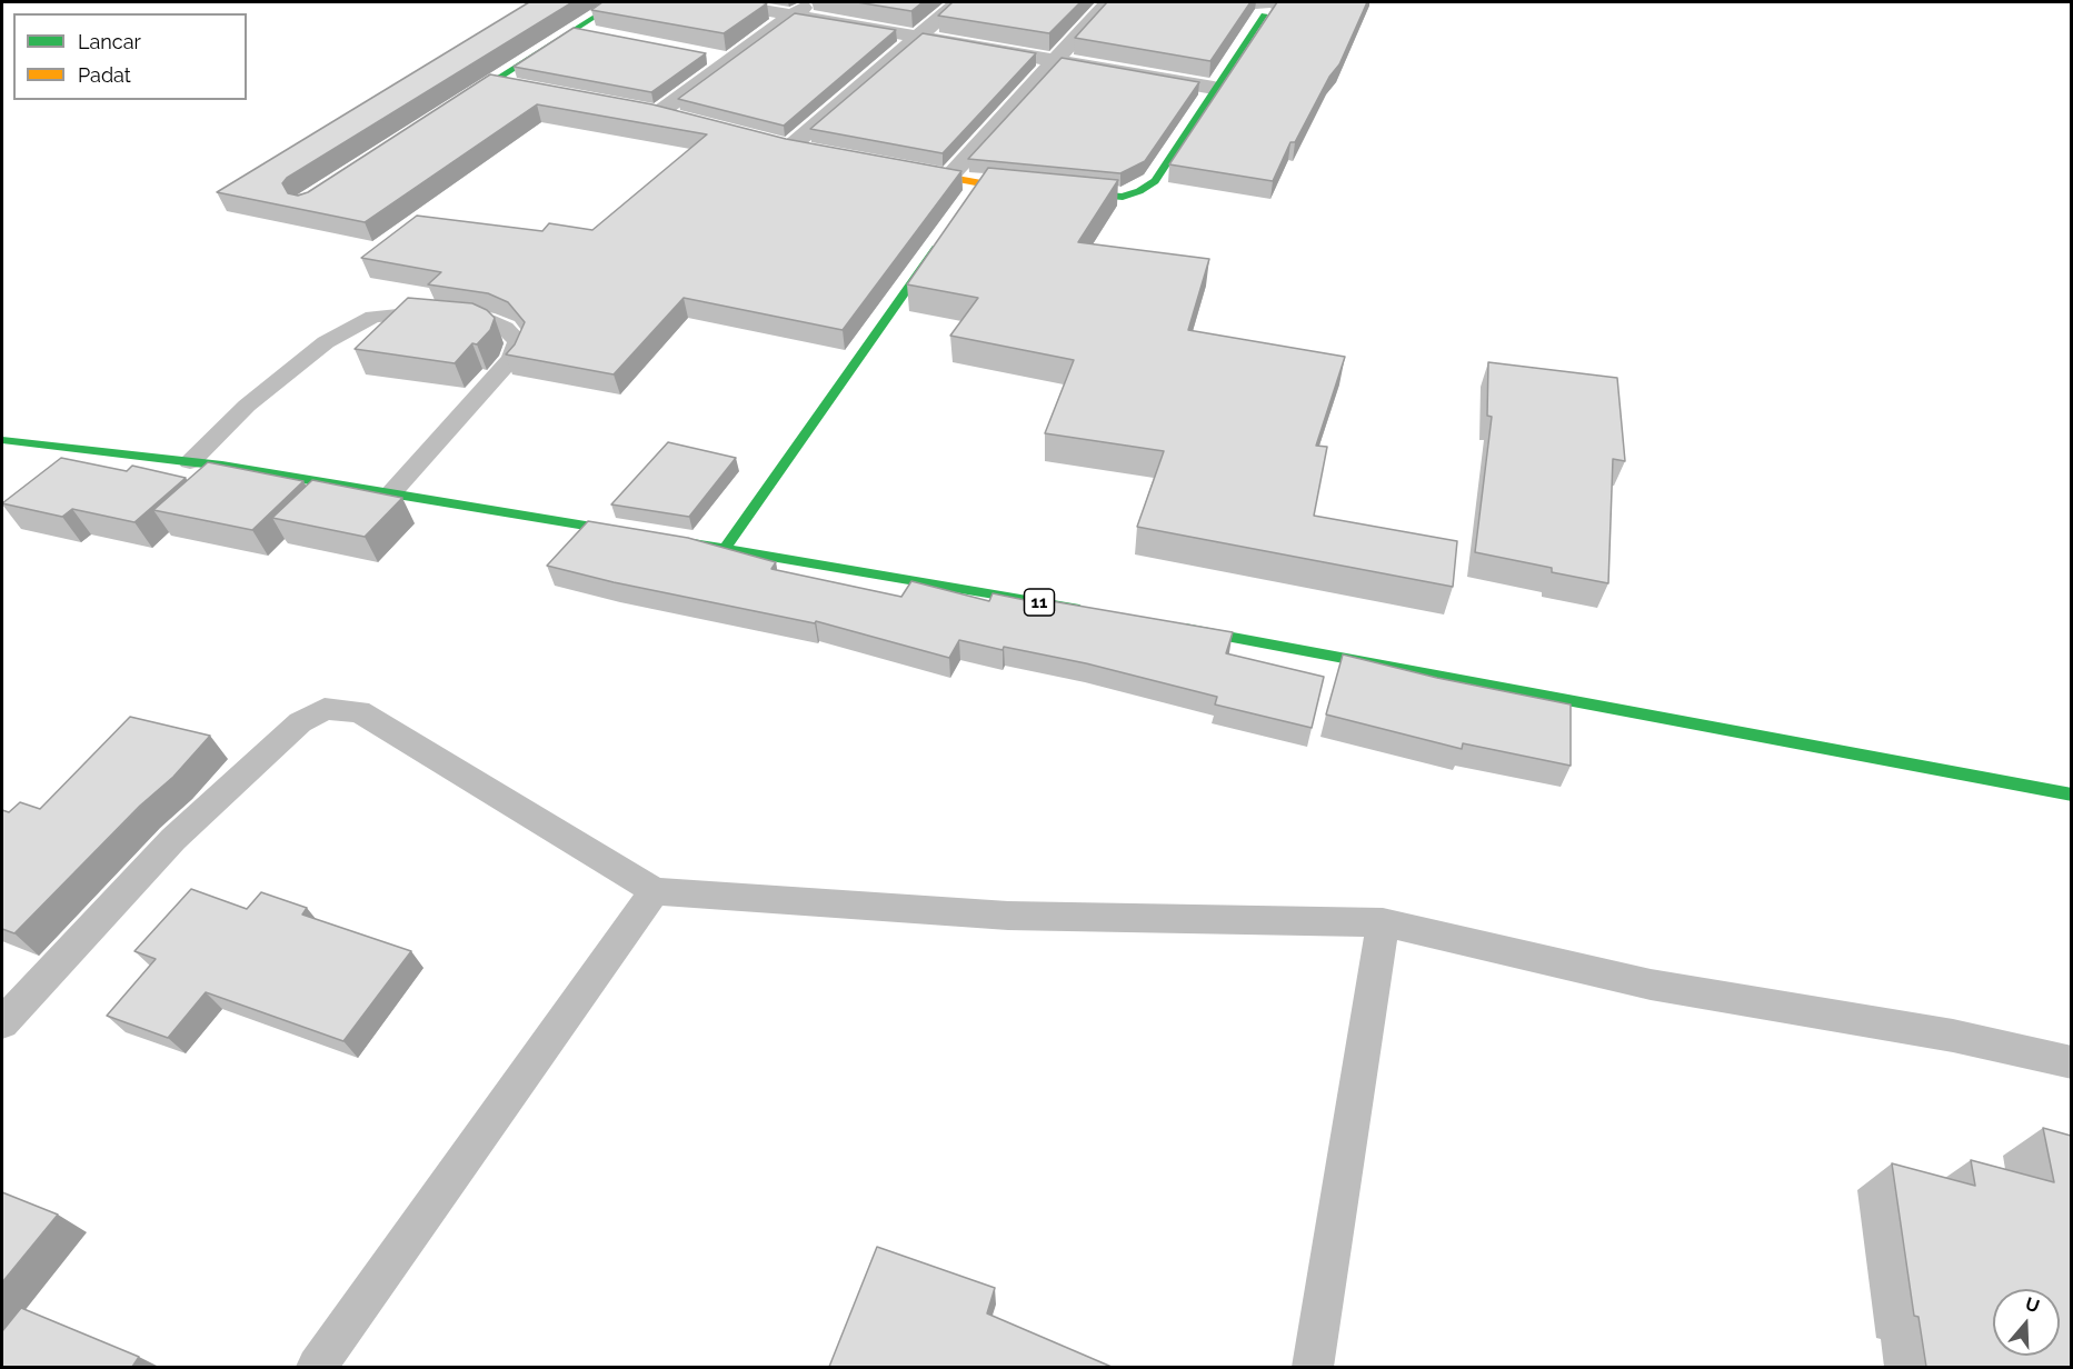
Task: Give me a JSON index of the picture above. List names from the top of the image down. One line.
{"streets":{"main road":["11"]},"legend":["Lancar","Padat"],"north":"top"}
